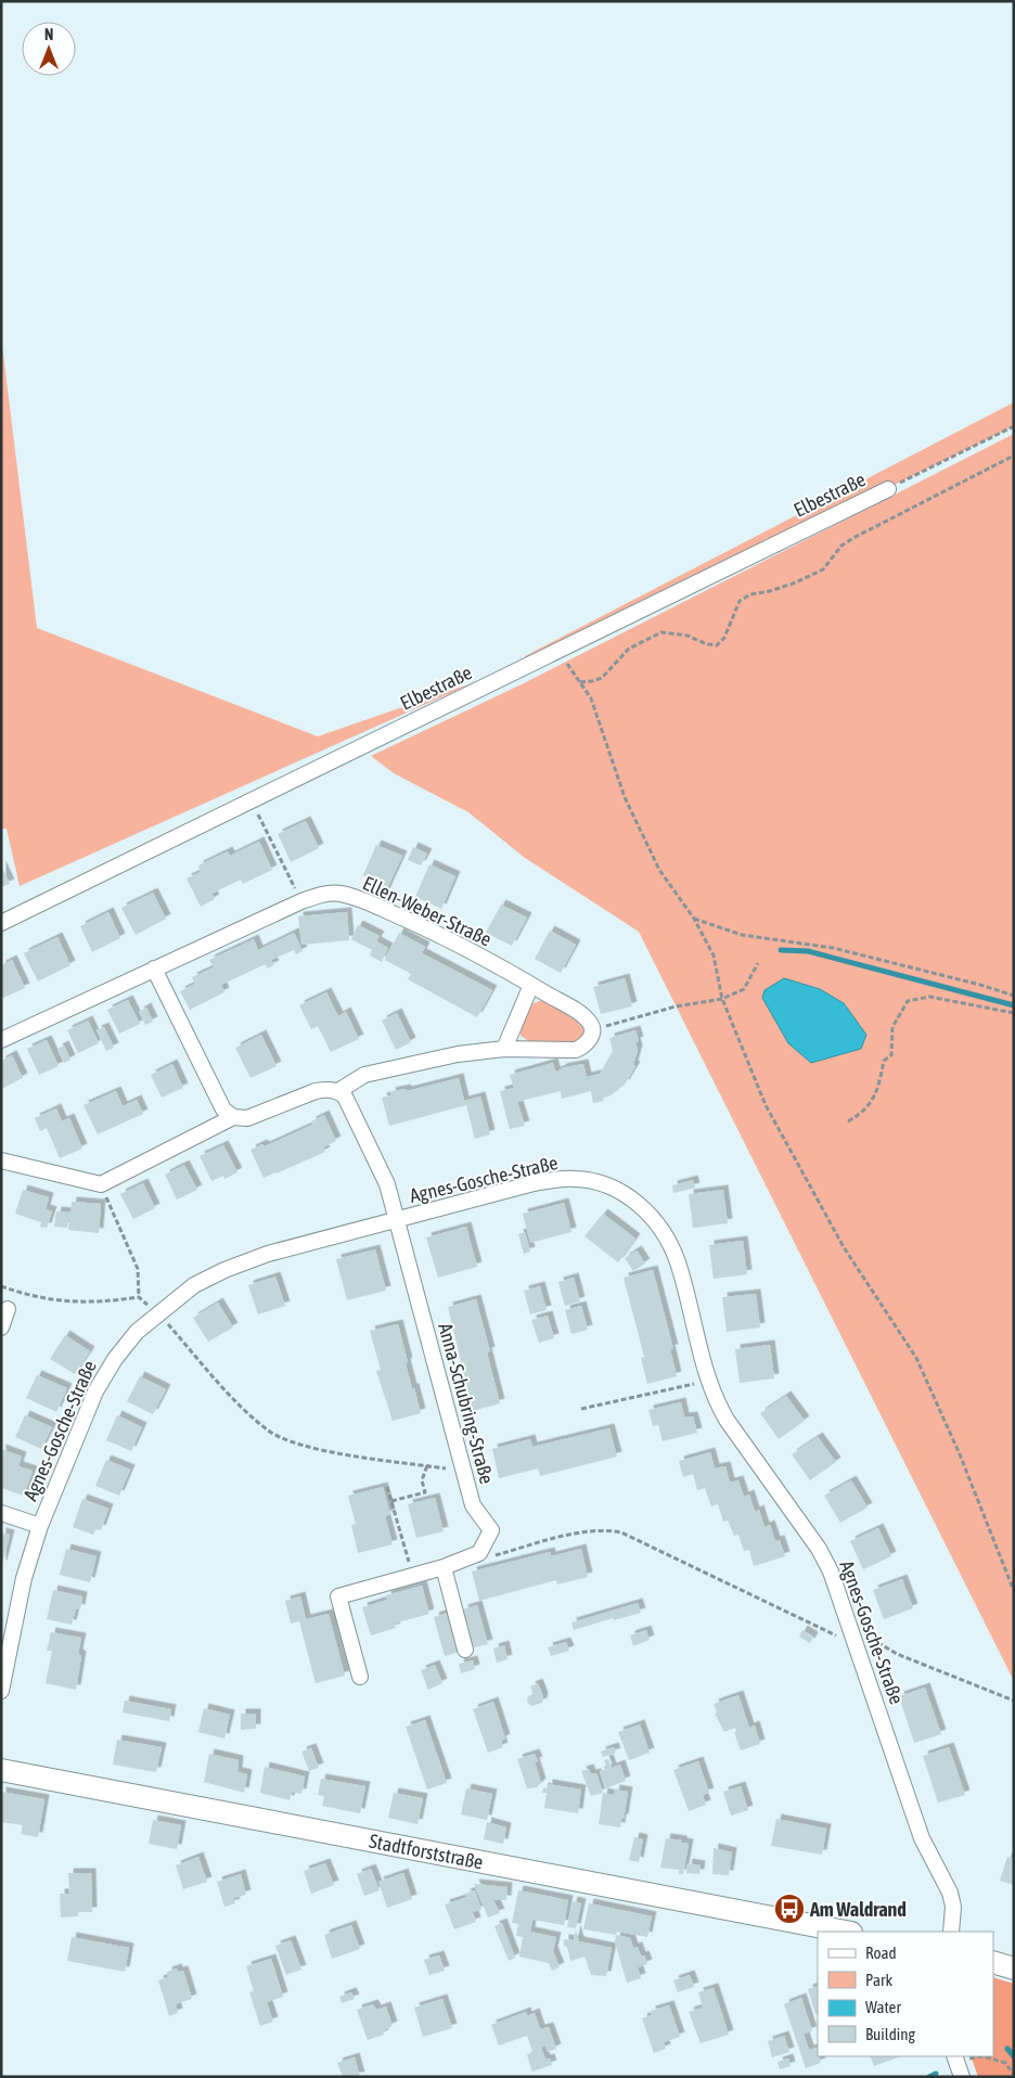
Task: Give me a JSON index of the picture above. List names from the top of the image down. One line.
{"streets":{"main road":["Stadtforststraße"],"street":["Elbestraße","Ellen-Weber-Straße","Agnes-Gosche-Straße","Anna-Schubring-Straße"]},"crossings":[["Agnes-Gosche-Straße","Anna-Schubring-Straße"]],"places":{"bus stop":["Am Waldrand"]},"legend":["Road","Park","Water","Building"],"north":"top"}
